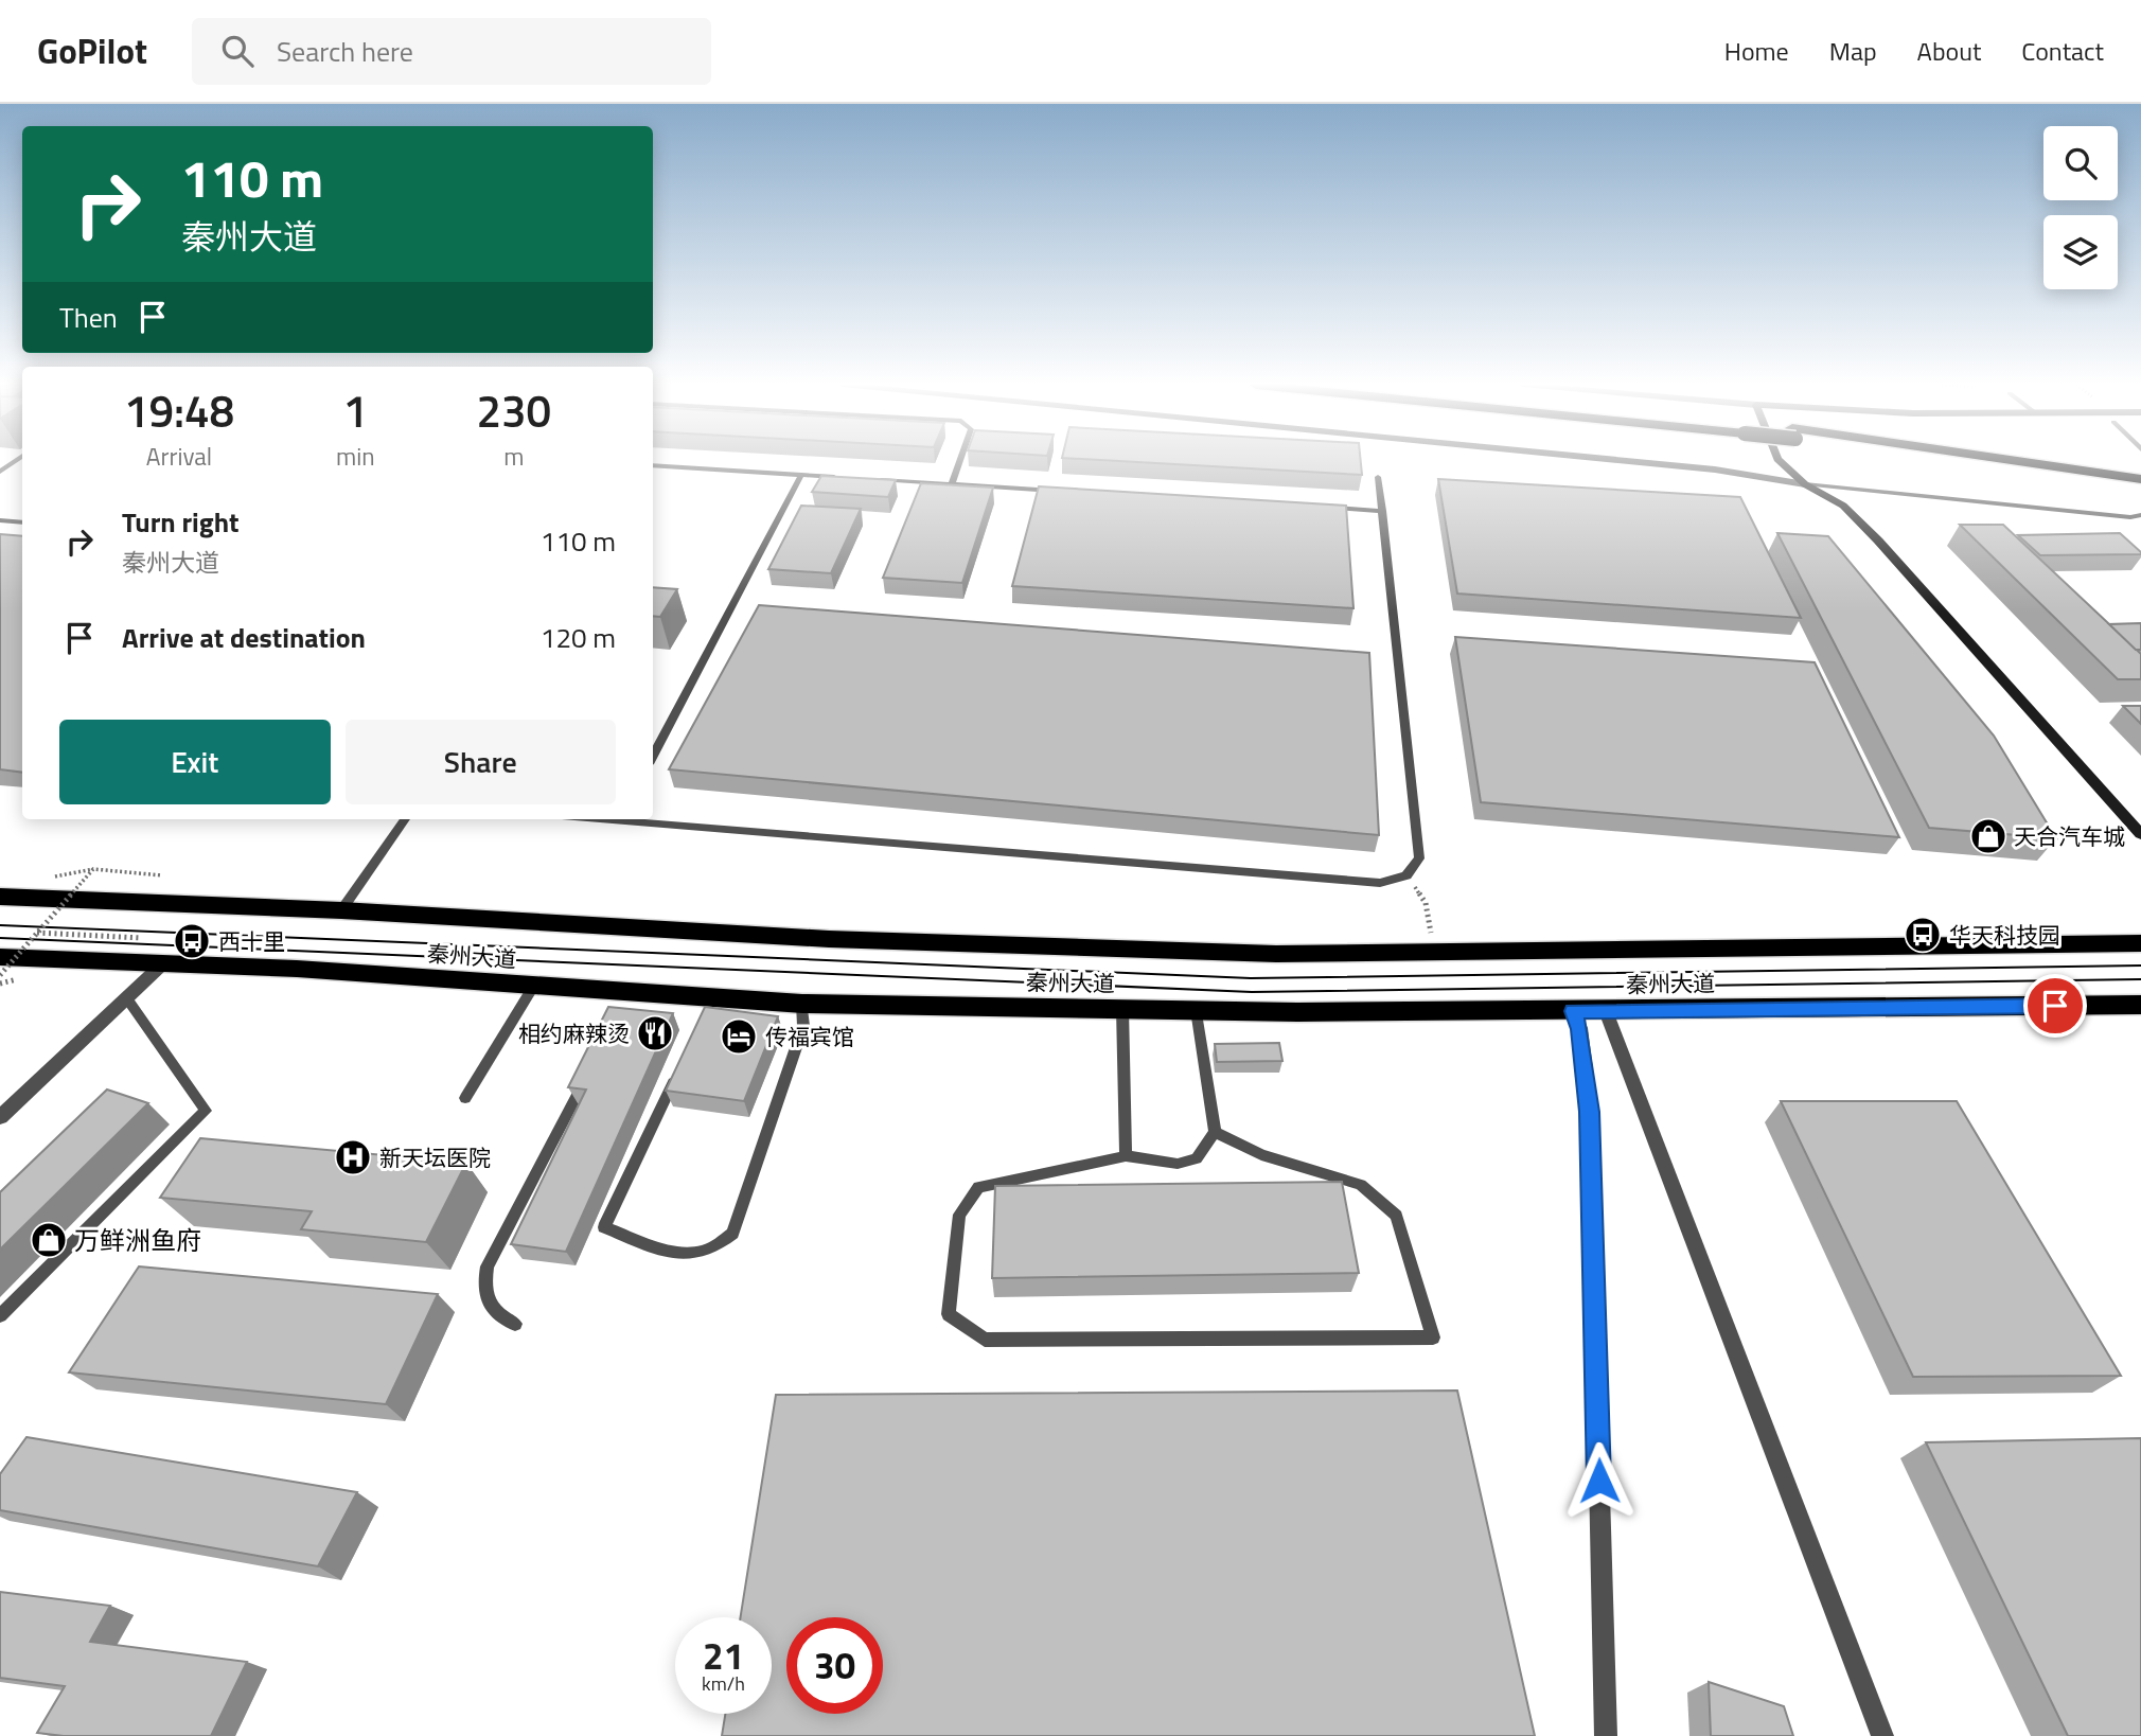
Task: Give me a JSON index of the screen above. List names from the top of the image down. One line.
{"streets":{"highway":["秦州大道"]},"places":{"shop":["天合汽车城","万鲜洲鱼府"],"bus stop":["华天科技园","西十里"],"restaurant":["相约麻辣烫"],"hotel":["传福宾馆"],"hospital":["新天坛医院"]},"page":{"header":"GoPilot","search":"Search here","nav":["Home","Map","About","Contact"],"turn":["110 m","秦州大道"],"then":"Then","eta":["19:48","Arrival","1","min","230","m"],"list":[{"name":"Turn right","note":"秦州大道","value":"110 m"},{"name":"Arrive at destination","value":"120 m"}],"buttons":["Exit","Share"],"speed":"21 km/h","limit":"30"}}
